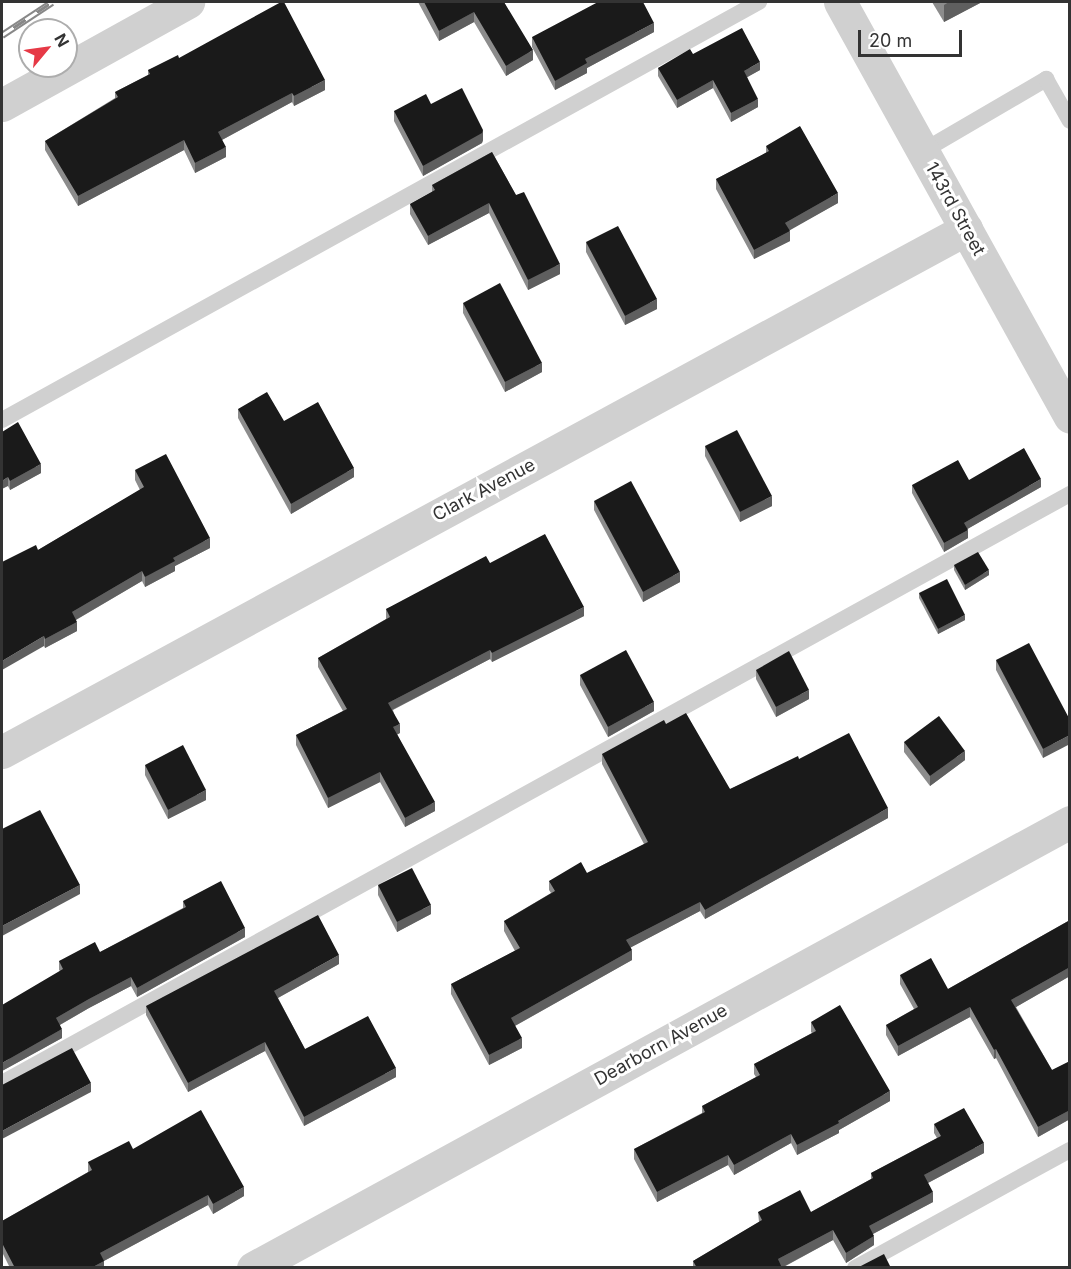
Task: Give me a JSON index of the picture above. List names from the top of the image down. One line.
{"streets":{"street":["143rd Street","Clark Avenue","Dearborn Avenue"]},"crossings":[["143rd Street","Clark Avenue"]],"scale_bar":"20 m","north":"top right"}
